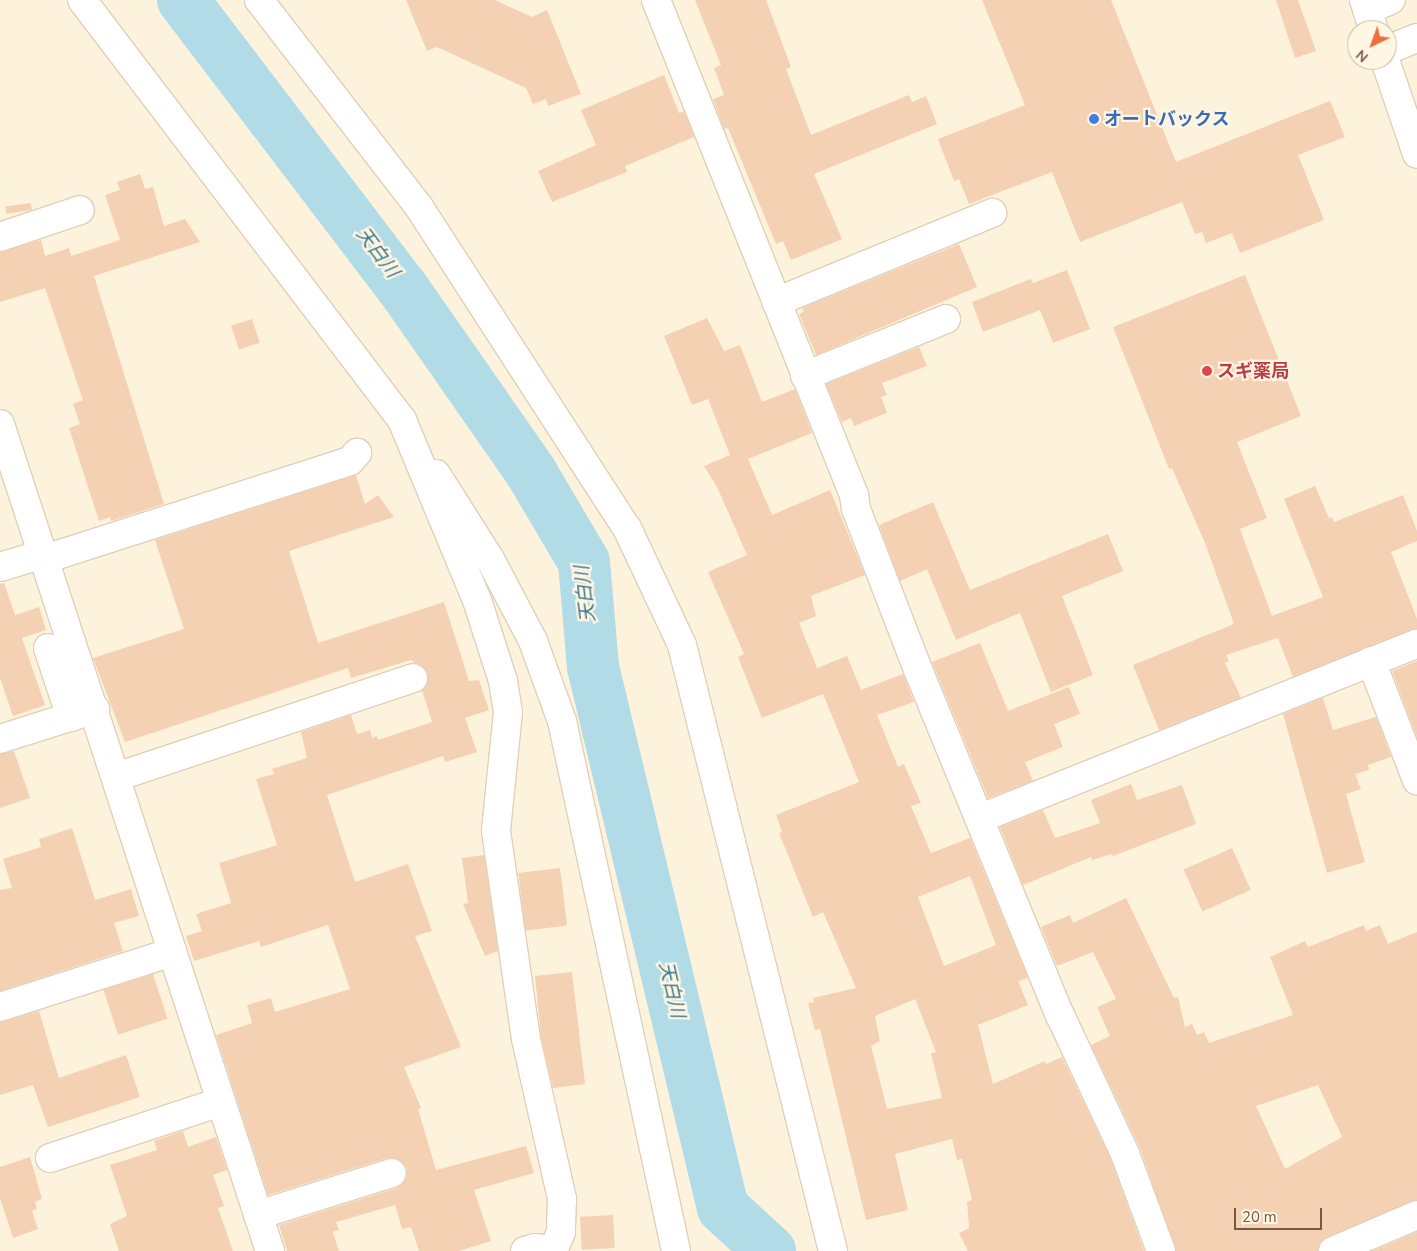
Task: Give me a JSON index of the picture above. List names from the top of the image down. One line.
{"water":["天白川"],"places":["オートバックス","スギ薬局"],"scale_bar":"20 m","north":"bottom left"}
